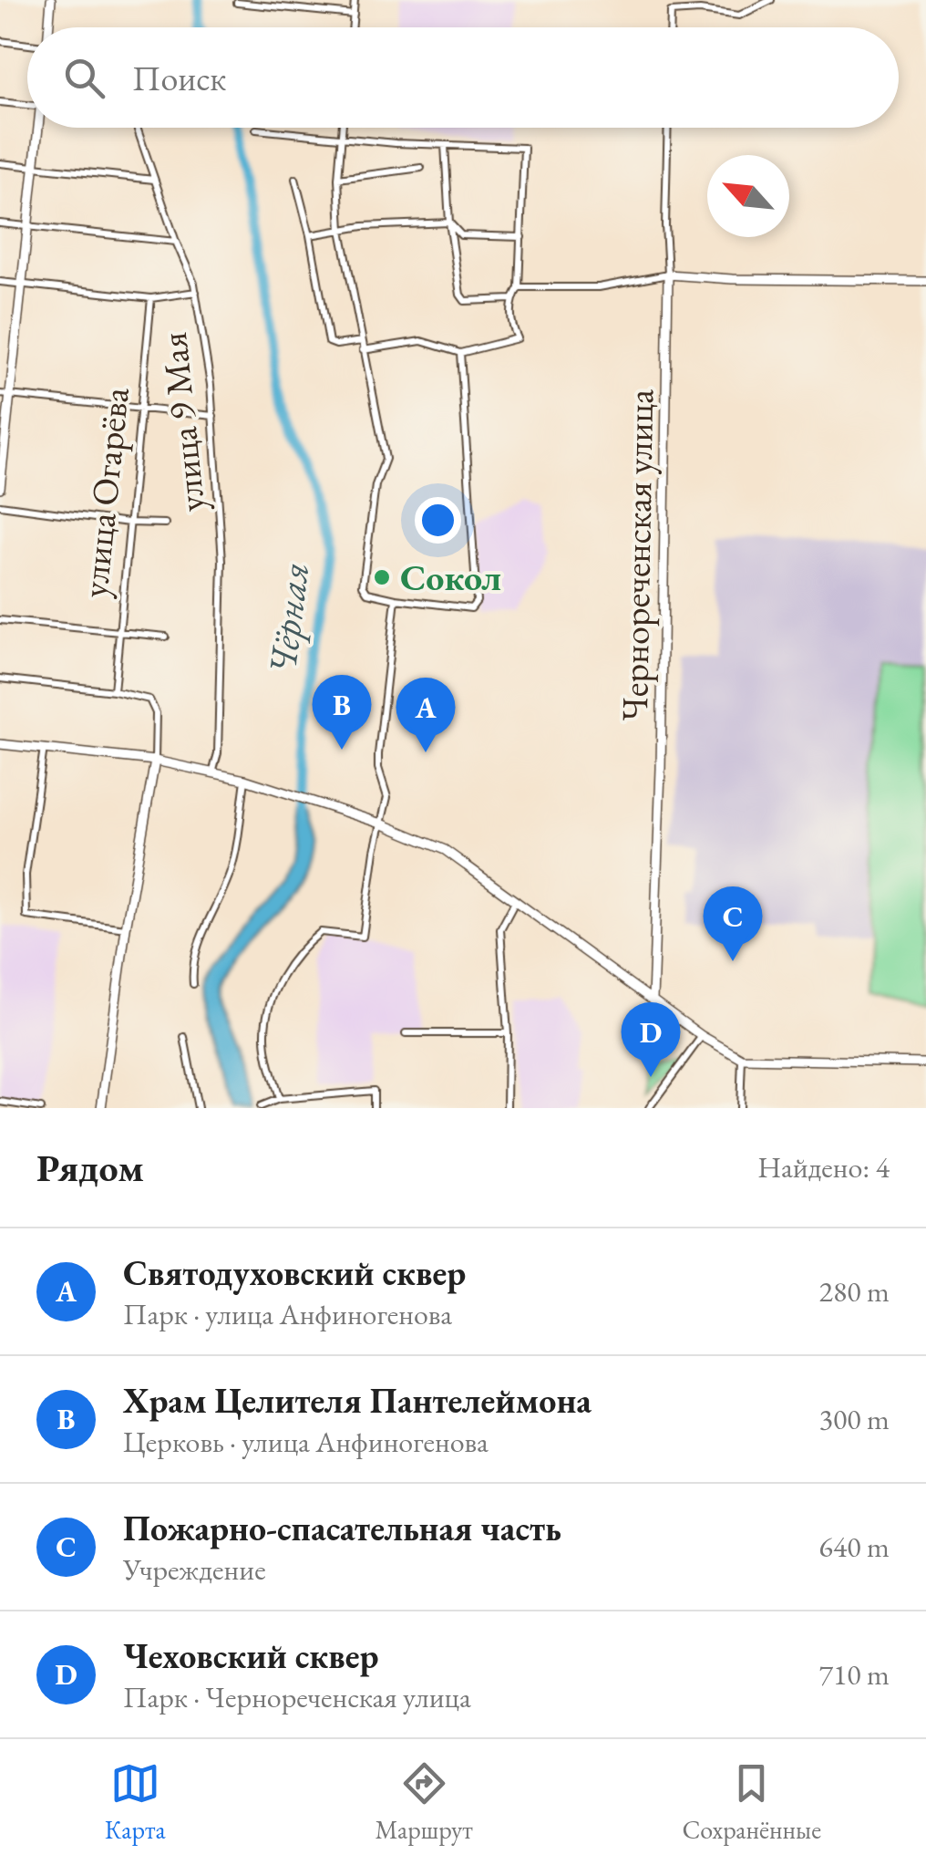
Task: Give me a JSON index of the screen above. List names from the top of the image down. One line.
{"streets":{"main road":["Чернореченская улица"],"street":["улица 9 Мая","улица Огарёва"]},"water":["Чёрная"],"places":["Сокол"],"north":"top left","page":{"search":"Поиск","pins":["B","A","C","D"],"heading":["Рядом","Найдено: 4"],"list":[{"mark":"A","name":"Святодуховский сквер","note":"Парк · улица Анфиногенова","value":"280 m"},{"mark":"B","name":"Храм Целителя Пантелеймона","note":"Церковь · улица Анфиногенова","value":"300 m"},{"mark":"C","name":"Пожарно-спасательная часть","note":"Учреждение","value":"640 m"},{"mark":"D","name":"Чеховский сквер","note":"Парк · Чернореченская улица","value":"710 m"}],"nav":["Карта","Маршрут","Сохранённые"]}}
